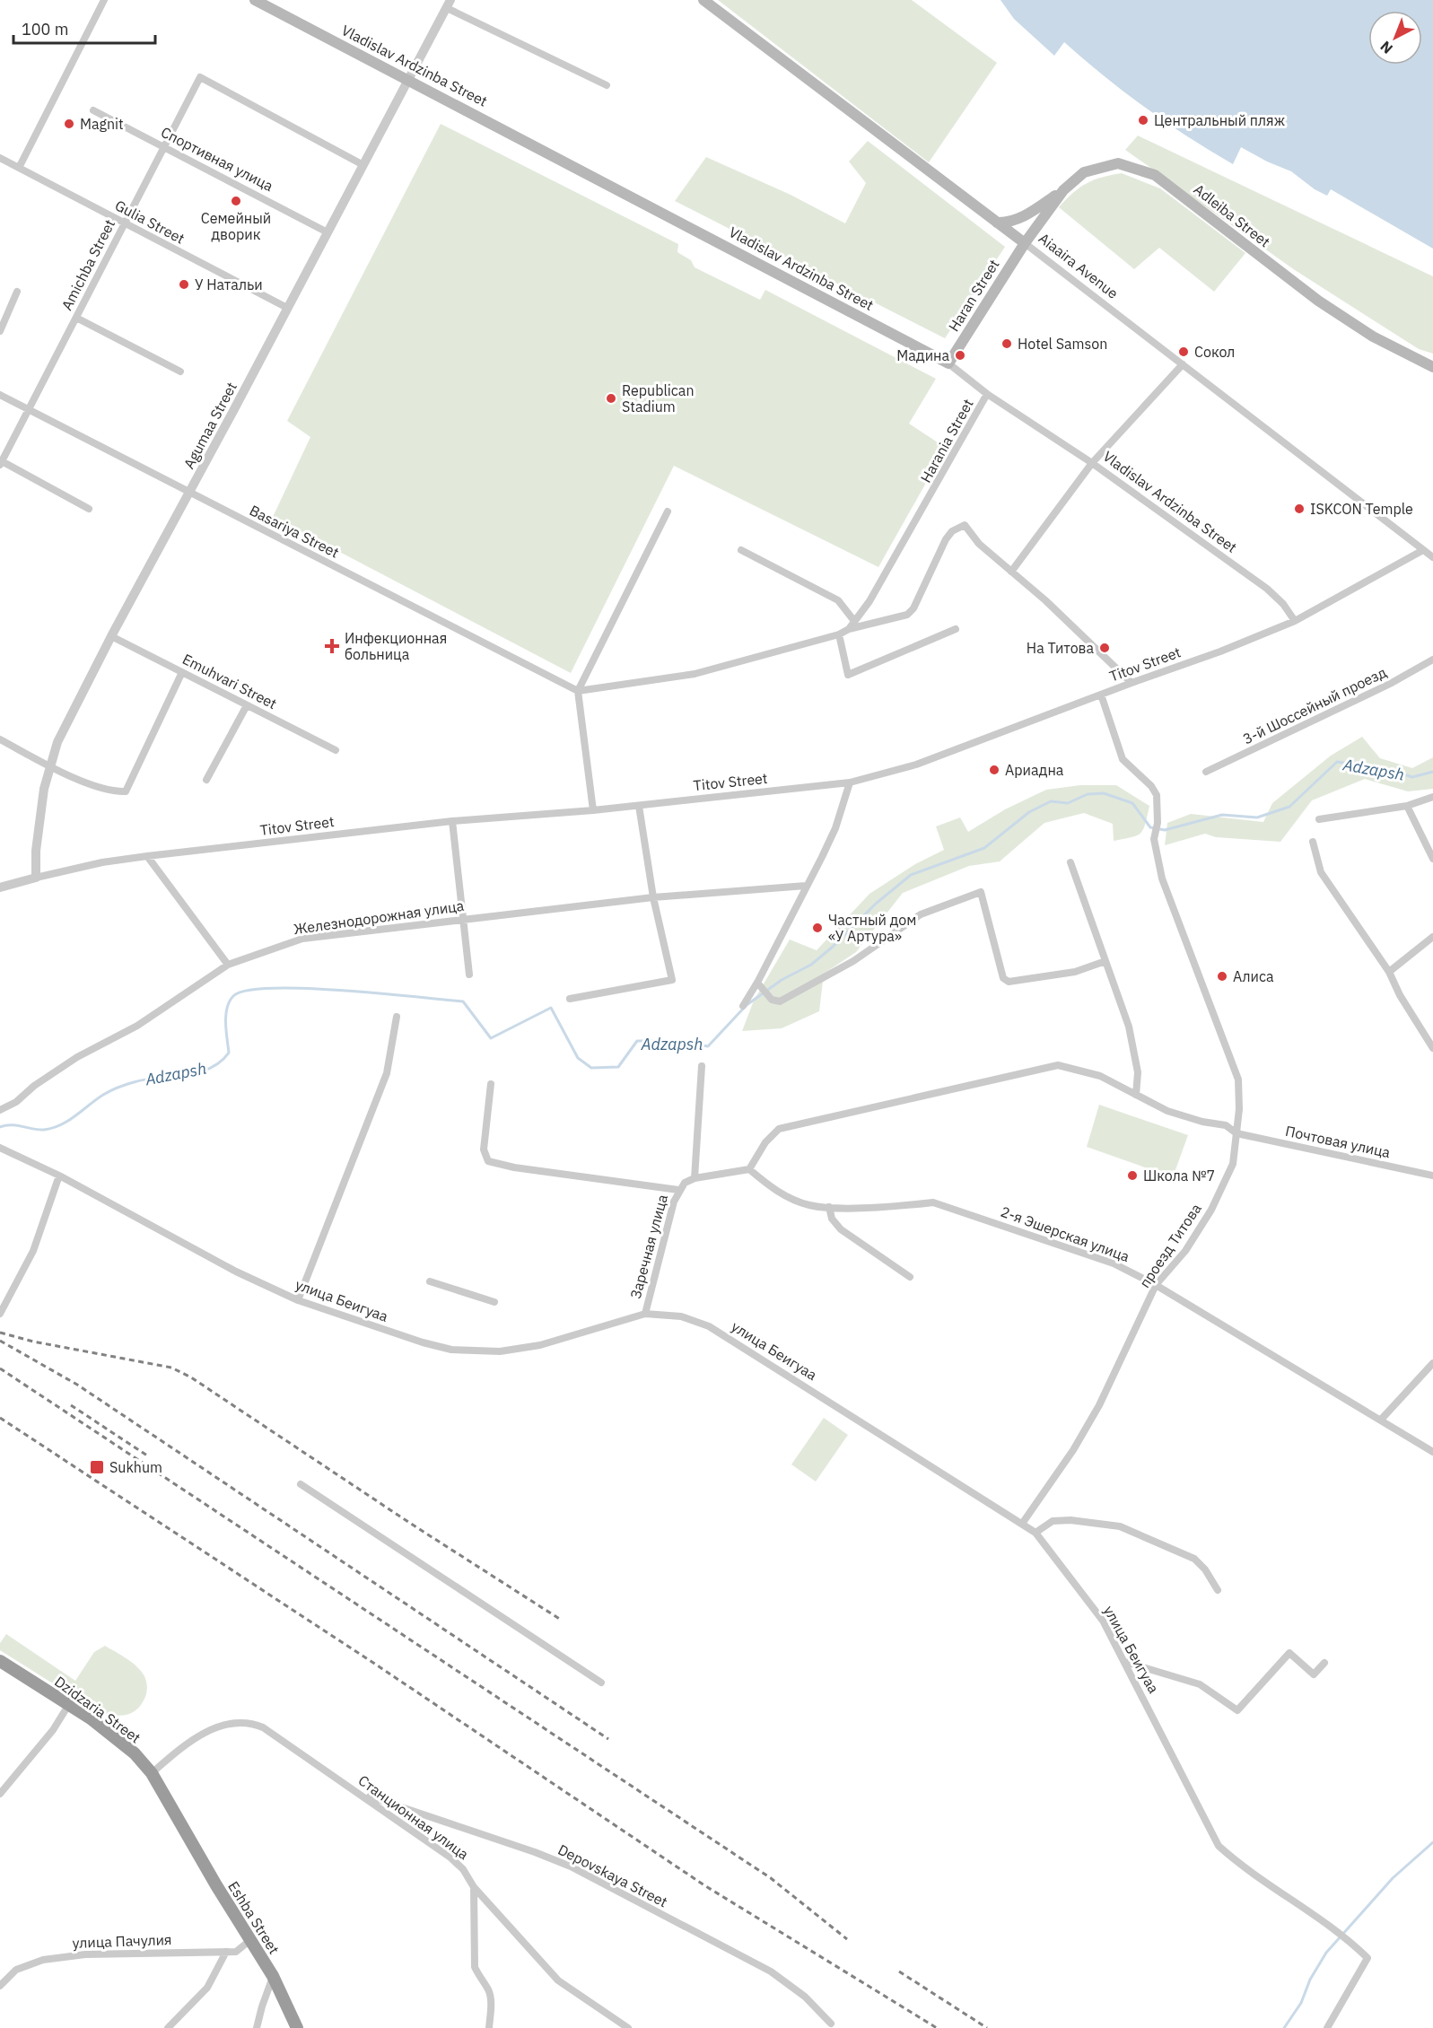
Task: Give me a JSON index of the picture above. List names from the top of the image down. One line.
{"streets":{"highway":["Dzidzaria Street","Eshba Street"],"main road":["Vladislav Ardzinba Street","Adleiba Street","Aiaaira Avenue","Haran Street"],"street":["Спортивная улица","Gulia Street","Amichba Street","Agumaa Street","Harania Street","Basariya Street","Titov Street","Emuhvari Street","3-й Шоссейный проезд","Железнодорожная улица","Почтовая улица","2-я Эшерская улица","проезд Титова","Заречная улица","улица Беигуаа","Станционная улица","Depovskaya Street","улица Пачулия"]},"crossings":[["Vladislav Ardzinba Street","Haran Street"],["Vladislav Ardzinba Street","Agumaa Street"],["Vladislav Ardzinba Street","Harania Street"],["Vladislav Ardzinba Street","Titov Street"],["Спортивная улица","Amichba Street"],["Спортивная улица","Agumaa Street"],["Adleiba Street","Aiaaira Avenue"],["Adleiba Street","Haran Street"],["Gulia Street","Amichba Street"],["Gulia Street","Agumaa Street"],["Amichba Street","Agumaa Street"],["Amichba Street","Basariya Street"],["Aiaaira Avenue","Haran Street"],["Aiaaira Avenue","Titov Street"],["Agumaa Street","Basariya Street"],["Agumaa Street","Titov Street"],["Agumaa Street","Emuhvari Street"],["Titov Street","проезд Титова"],["Почтовая улица","2-я Эшерская улица"],["Почтовая улица","проезд Титова"],["2-я Эшерская улица","проезд Титова"],["проезд Титова","улица Беигуаа"],["Заречная улица","улица Беигуаа"],["Dzidzaria Street","Станционная улица"],["Dzidzaria Street","Eshba Street"],["Станционная улица","Depovskaya Street"],["Eshba Street","улица Пачулия"]],"water":["Adzapsh"],"places":{"other":["Центральный пляж","Magnit","Семейный дворик","У Натальи","Hotel Samson","Сокол","Мадина","Republican Stadium","ISKCON Temple","На Титова","Ариадна","Частный дом «У Артура»","Алиса","Школа №7"],"health":["Инфекционная больница"],"transit":["Sukhum"]},"scale_bar":"100 m","north":"bottom left"}
